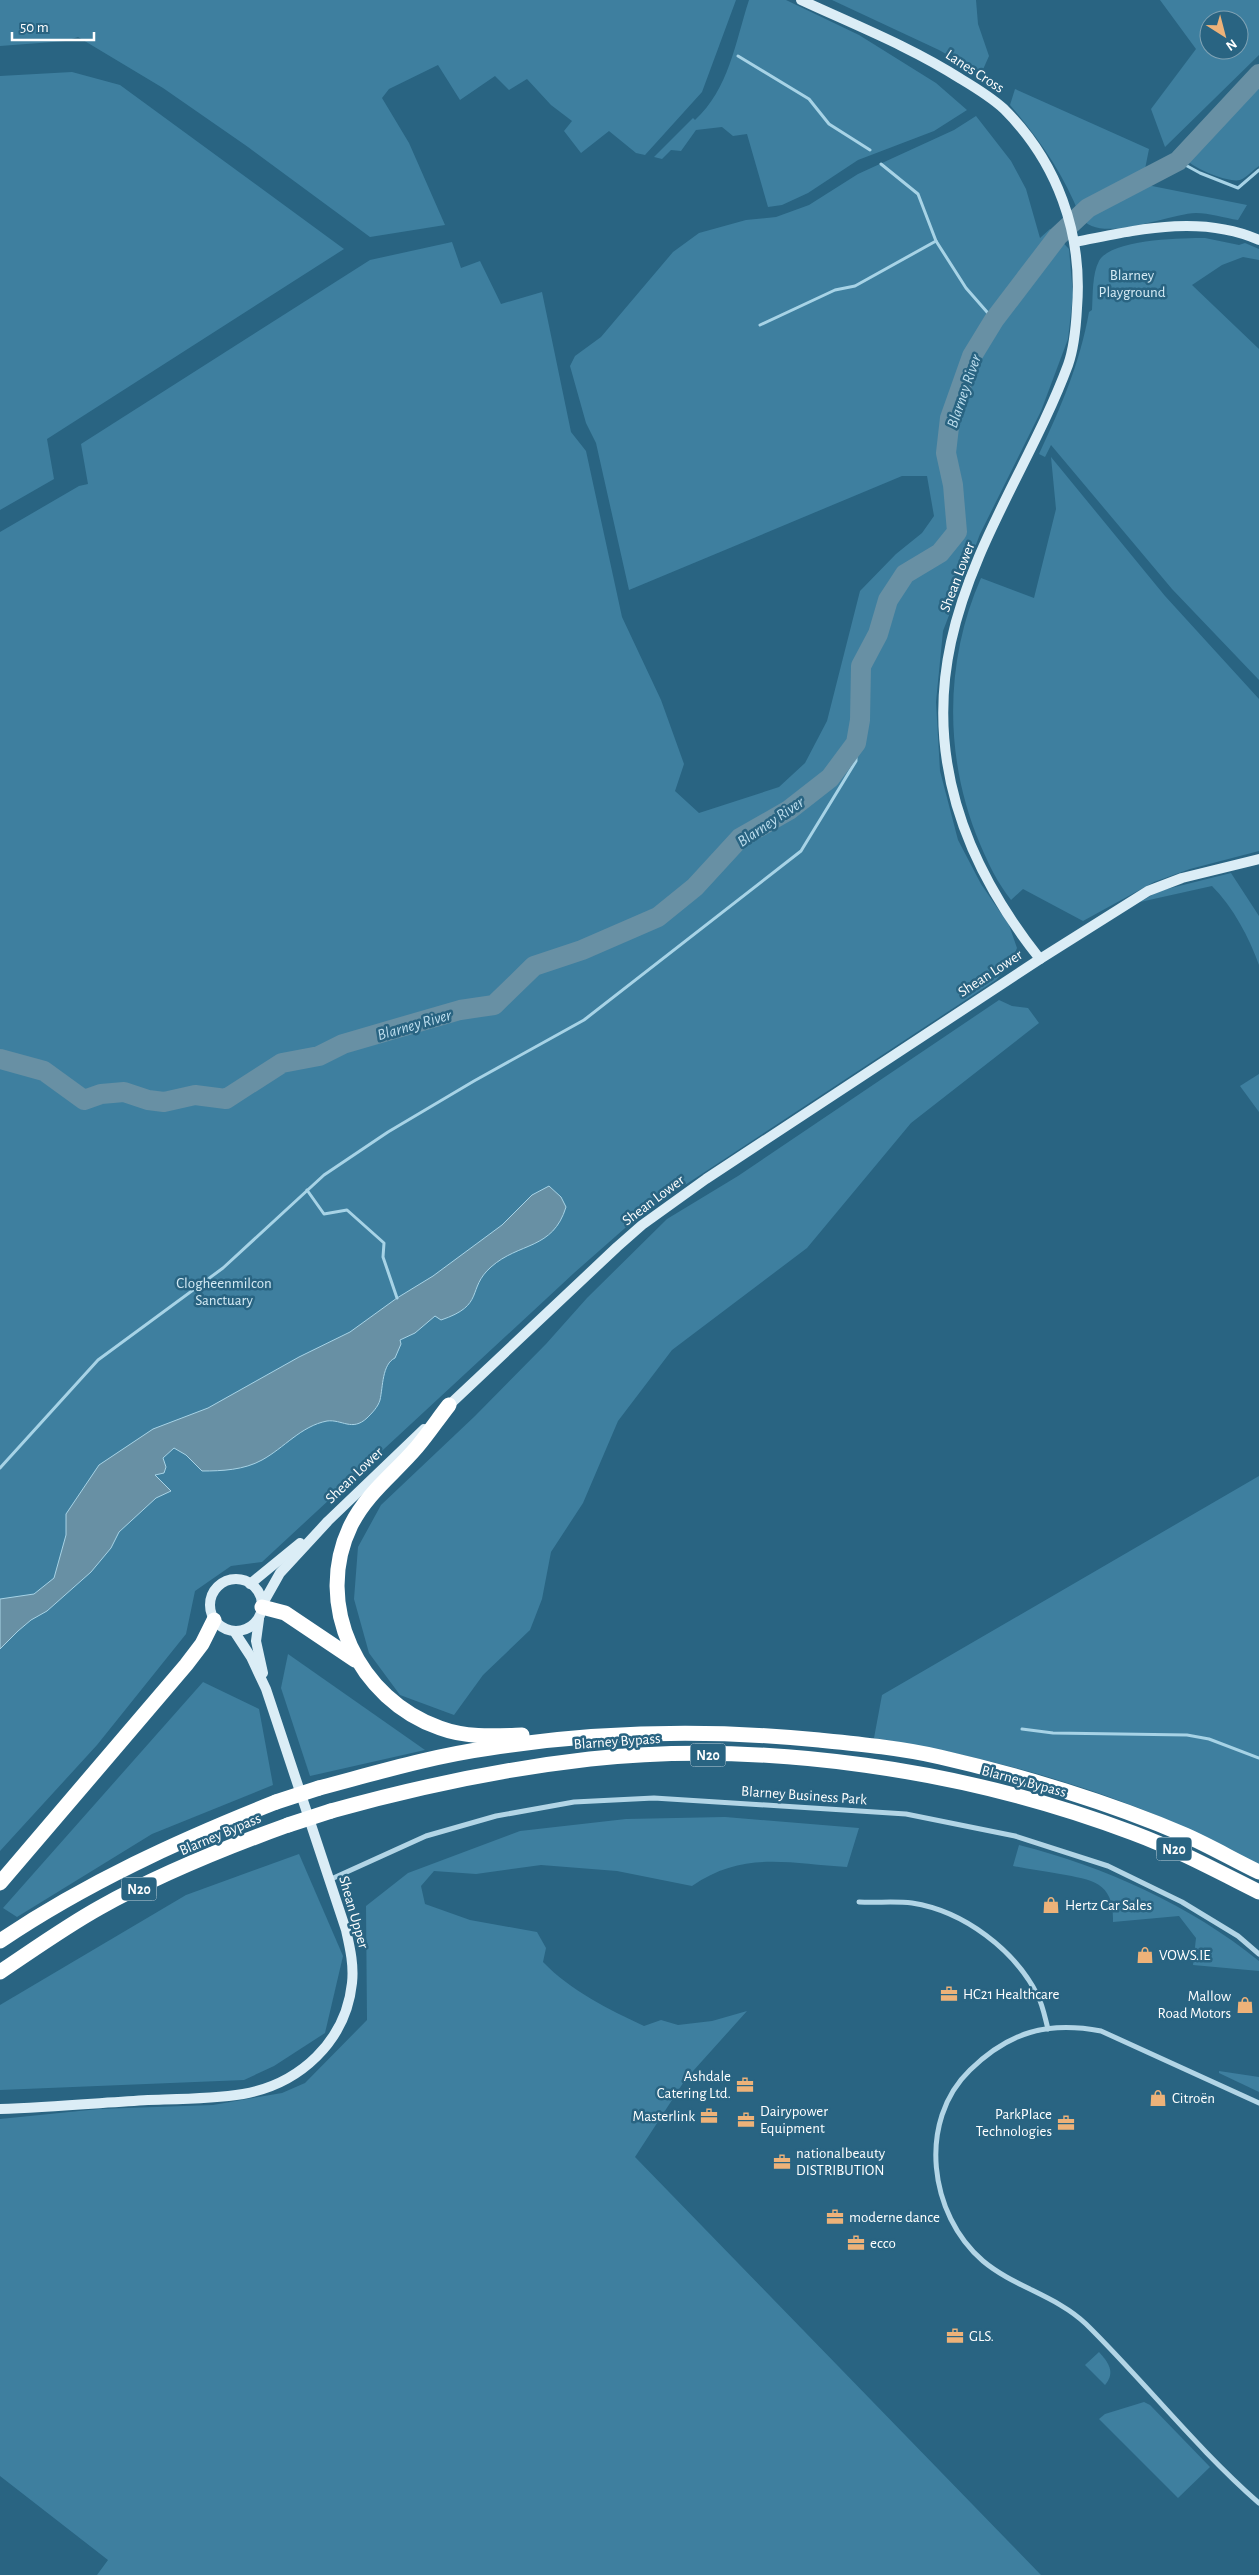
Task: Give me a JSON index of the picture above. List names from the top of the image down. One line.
{"streets":{"highway":["Blarney Bypass","N20"],"main road":["Lanes Cross","Shean Lower","Shean Upper"],"street":["Blarney Business Park"]},"crossings":[["Lanes Cross","Shean Lower"],["Shean Lower","Shean Upper"],["Blarney Business Park","Shean Upper"]],"water":["Blarney River"],"parks":["Blarney Playground","Clogheenmilcon Sanctuary"],"places":{"shop":["Hertz Car Sales","VOWS.IE","Mallow Road Motors","Citroën"],"office":["HC21 Healthcare","Ashdale Catering Ltd.","Masterlink","Dairypower Equipment","ParkPlace Technologies","nationalbeauty DISTRIBUTION","moderne dance","ecco","GLS."]},"scale_bar":"50 m","north":"bottom right"}
